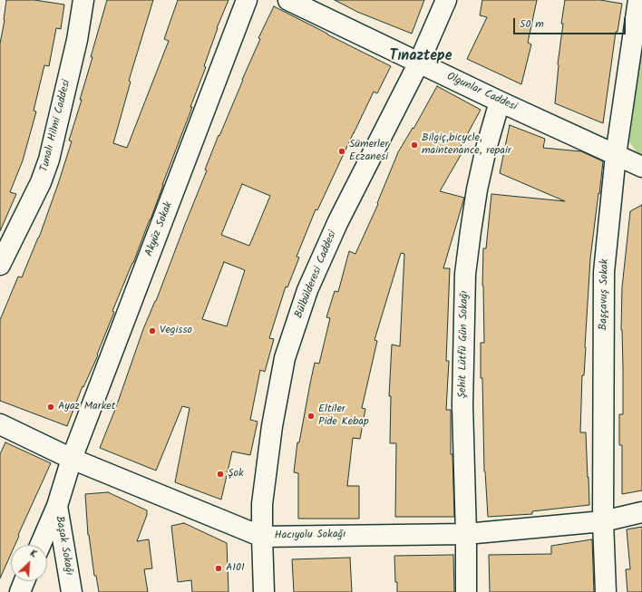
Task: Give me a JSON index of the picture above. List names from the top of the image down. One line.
{"streets":{"street":["Olgunlar Caddesi","Tunalı Hilmi Caddesi","Akyüz Sokak","Bülbülderesi Caddesi","Başçavuş Sokak","Şehit Lütfü Gün Sokağı","Hacıyolu Sokağı","Başak Sokağı"]},"crossings":[["Olgunlar Caddesi","Bülbülderesi Caddesi"],["Olgunlar Caddesi","Başçavuş Sokak"],["Olgunlar Caddesi","Şehit Lütfü Gün Sokağı"],["Akyüz Sokak","Hacıyolu Sokağı"],["Akyüz Sokak","Başak Sokağı"],["Bülbülderesi Caddesi","Hacıyolu Sokağı"],["Başçavuş Sokak","Hacıyolu Sokağı"],["Şehit Lütfü Gün Sokağı","Hacıyolu Sokağı"],["Hacıyolu Sokağı","Başak Sokağı"]],"districts":["Tınaztepe"],"places":["Bilgiç,bicycle, maintenance, repair","Sümerler Eczanesi","Vegisso","Ayaz Market","Eltiler Pide Kebap","Şok","A101"],"scale_bar":"50 m","north":"top right"}
